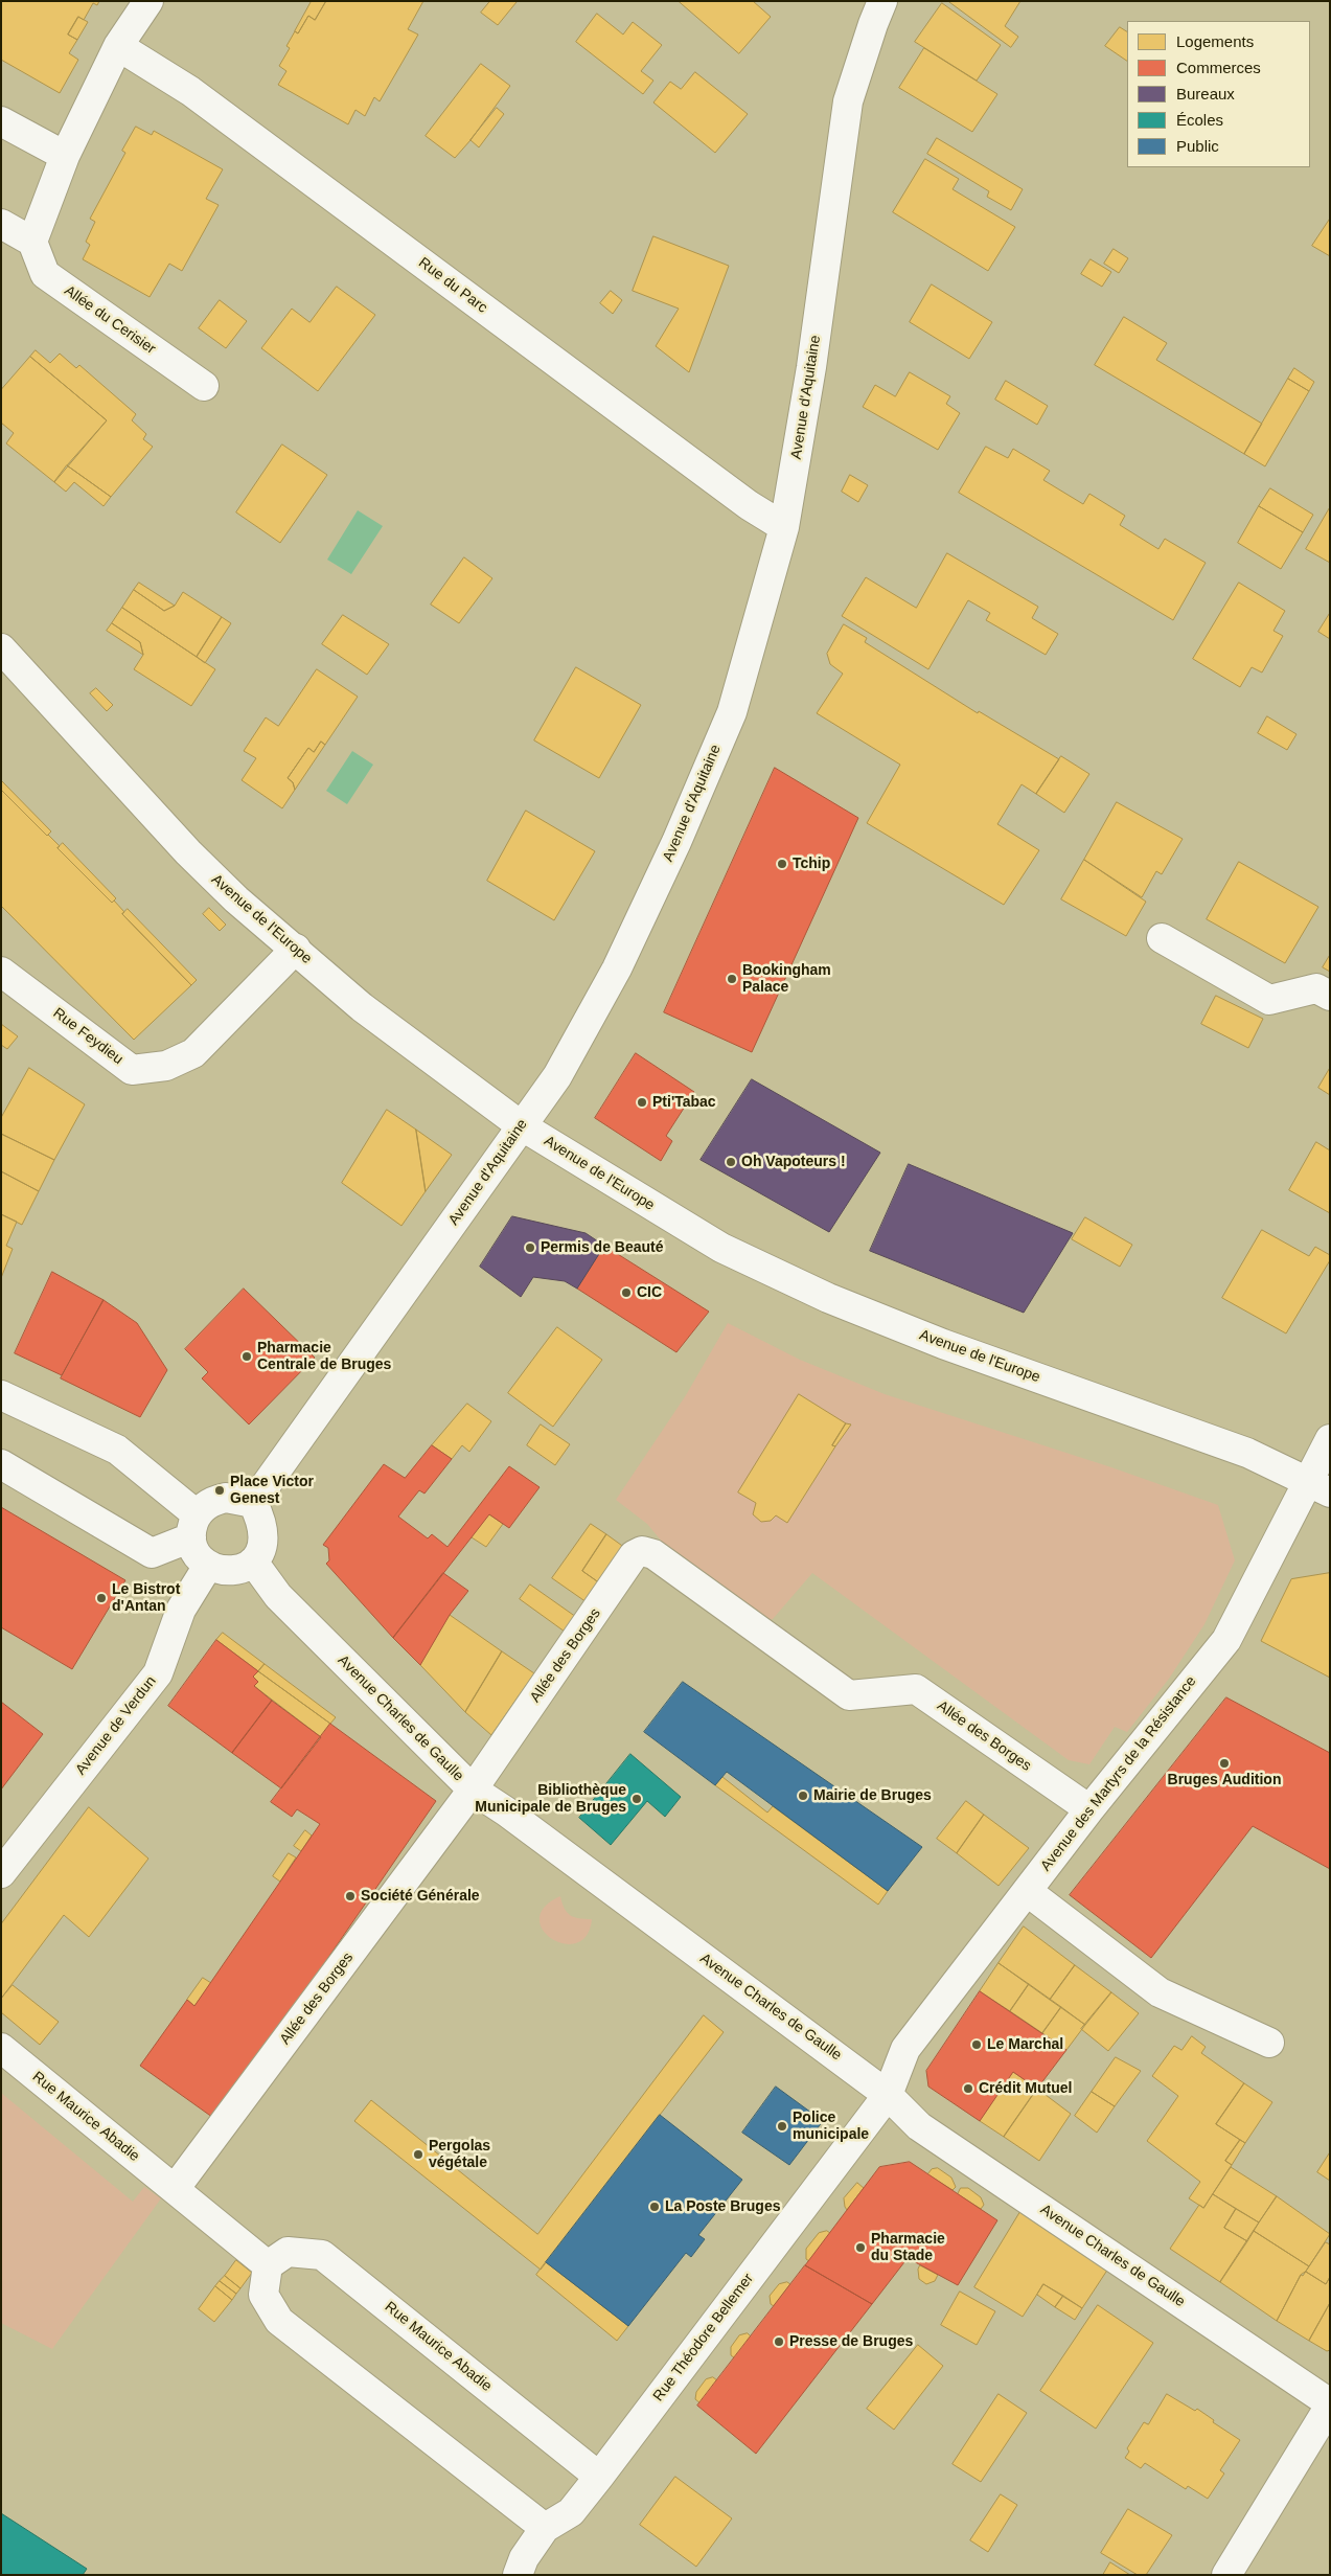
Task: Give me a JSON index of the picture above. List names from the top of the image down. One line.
{"streets":{"street":["Rue du Parc","Allée du Cerisier","Avenue d'Aquitaine","Avenue de l'Europe","Rue Feydieu","Allée des Borges","Avenue Charles de Gaulle","Avenue de Verdun","Avenue des Martyrs de la Résistance","Rue Maurice Abadie","Rue Théodore Bellemer"]},"crossings":[["Rue du Parc","Avenue d'Aquitaine"],["Avenue d'Aquitaine","Avenue de l'Europe"],["Avenue d'Aquitaine","Avenue Charles de Gaulle"],["Avenue d'Aquitaine","Avenue de Verdun"],["Avenue de l'Europe","Rue Feydieu"],["Avenue de l'Europe","Avenue des Martyrs de la Résistance"],["Allée des Borges","Avenue Charles de Gaulle"],["Allée des Borges","Avenue des Martyrs de la Résistance"],["Allée des Borges","Rue Maurice Abadie"],["Avenue Charles de Gaulle","Avenue de Verdun"],["Avenue Charles de Gaulle","Avenue des Martyrs de la Résistance"],["Avenue Charles de Gaulle","Rue Théodore Bellemer"],["Avenue des Martyrs de la Résistance","Rue Théodore Bellemer"],["Rue Maurice Abadie","Rue Théodore Bellemer"]],"places":["Tchip","Bookingham Palace","Pti'Tabac","Oh Vapoteurs !","Permis de Beauté","CIC","Pharmacie Centrale de Bruges","Place Victor Genest","Le Bistrot d'Antan","Bruges Audition","Mairie de Bruges","Bibliothèque Municipale de Bruges","Société Générale","Le Marchal","Crédit Mutuel","Police municipale","Pergolas végétale","La Poste Bruges","Pharmacie du Stade","Presse de Bruges"],"legend":["Logements","Commerces","Bureaux","Écoles","Public"]}
